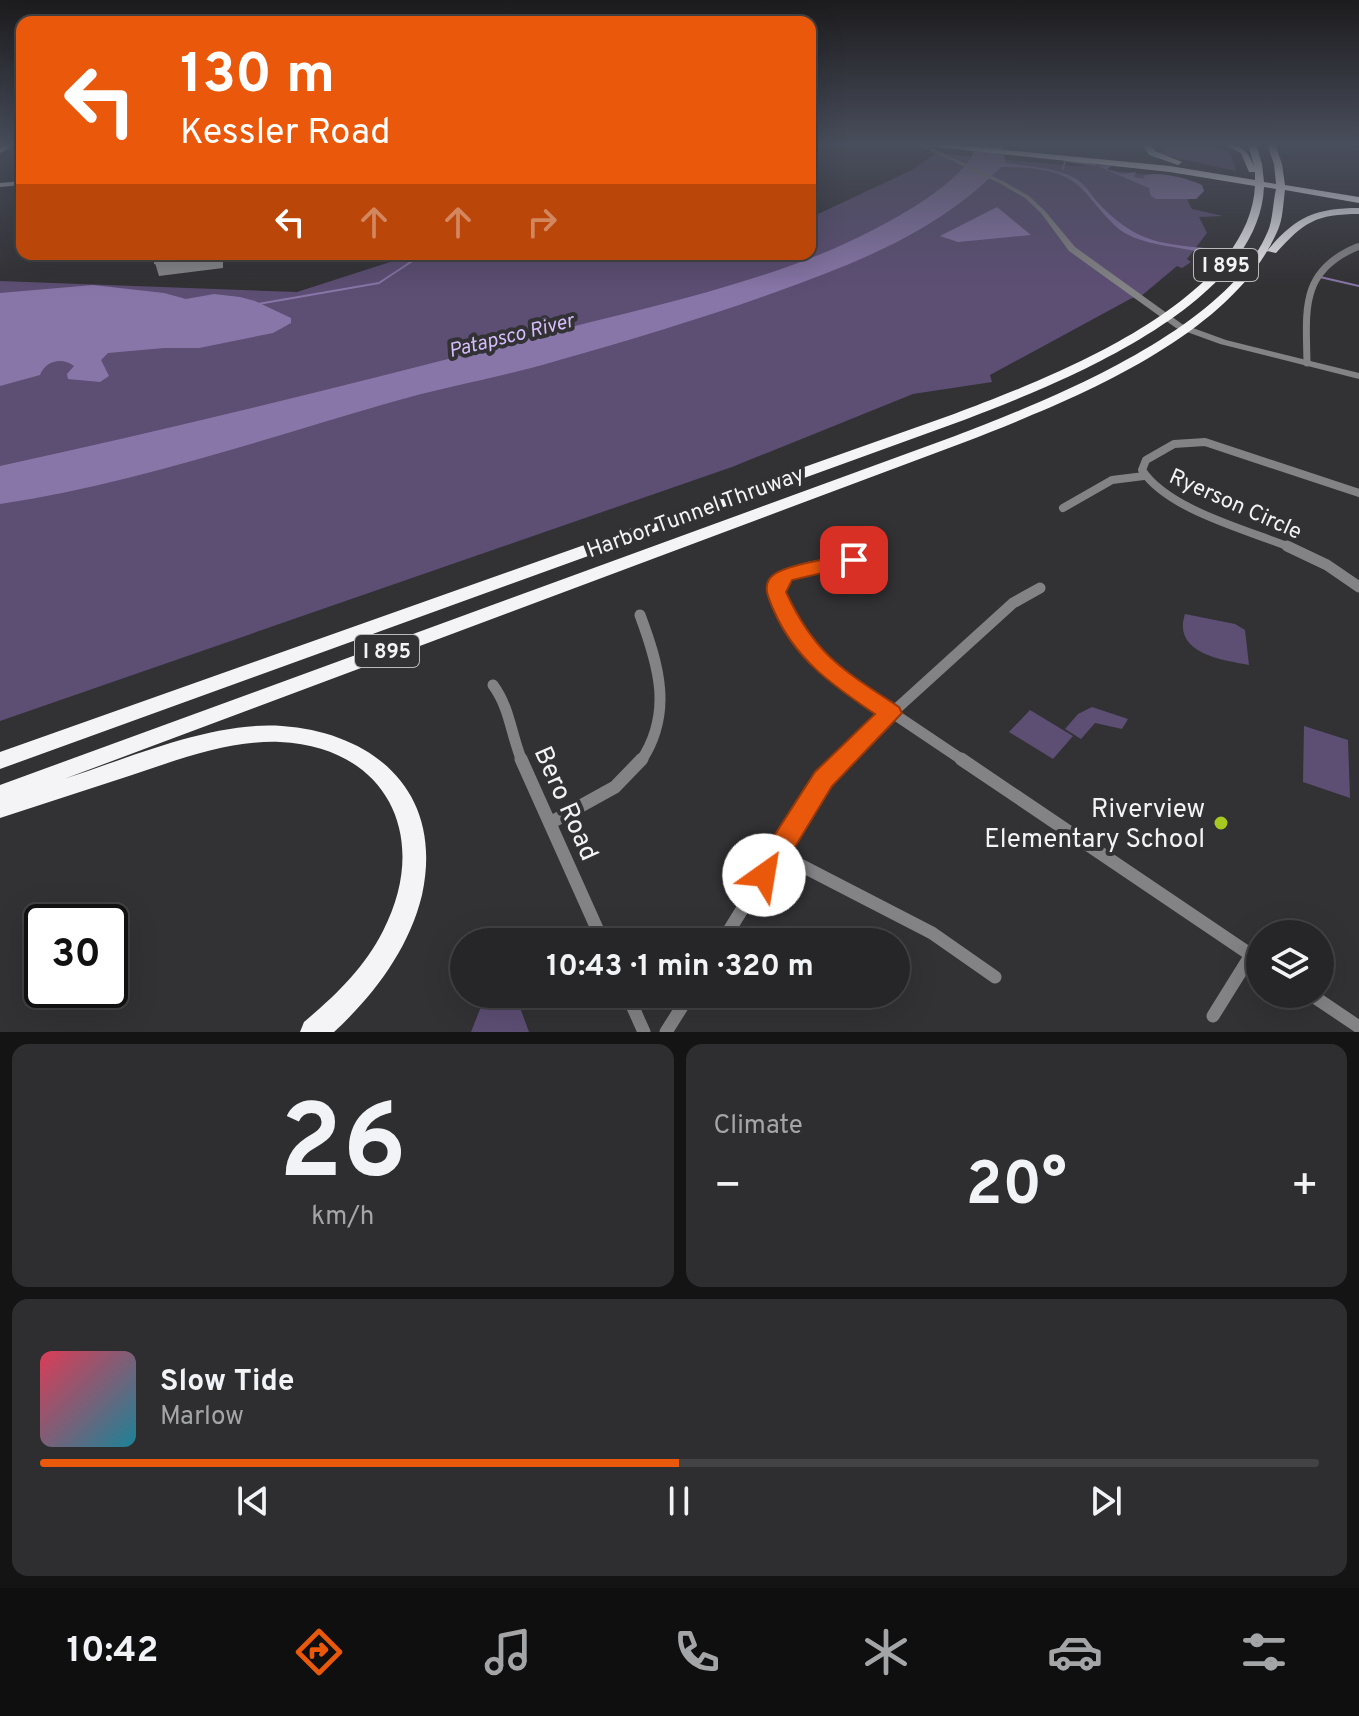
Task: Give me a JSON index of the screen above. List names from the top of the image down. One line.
{"streets":{"highway":["I 895","Harbor Tunnel Thruway"],"street":["Ryerson Circle","Bero Road"]},"water":["Patapsco River"],"places":["Riverview Elementary School"],"page":{"turn":["130 m","Kessler Road"],"limit":"30","trip":"10:43 · 1 min · 320 m","tile":[["26","km/h"],"Climate"],"heat":["−","20°","+"],"song":["Slow Tide","Marlow"],"tabs":"10:42"}}
